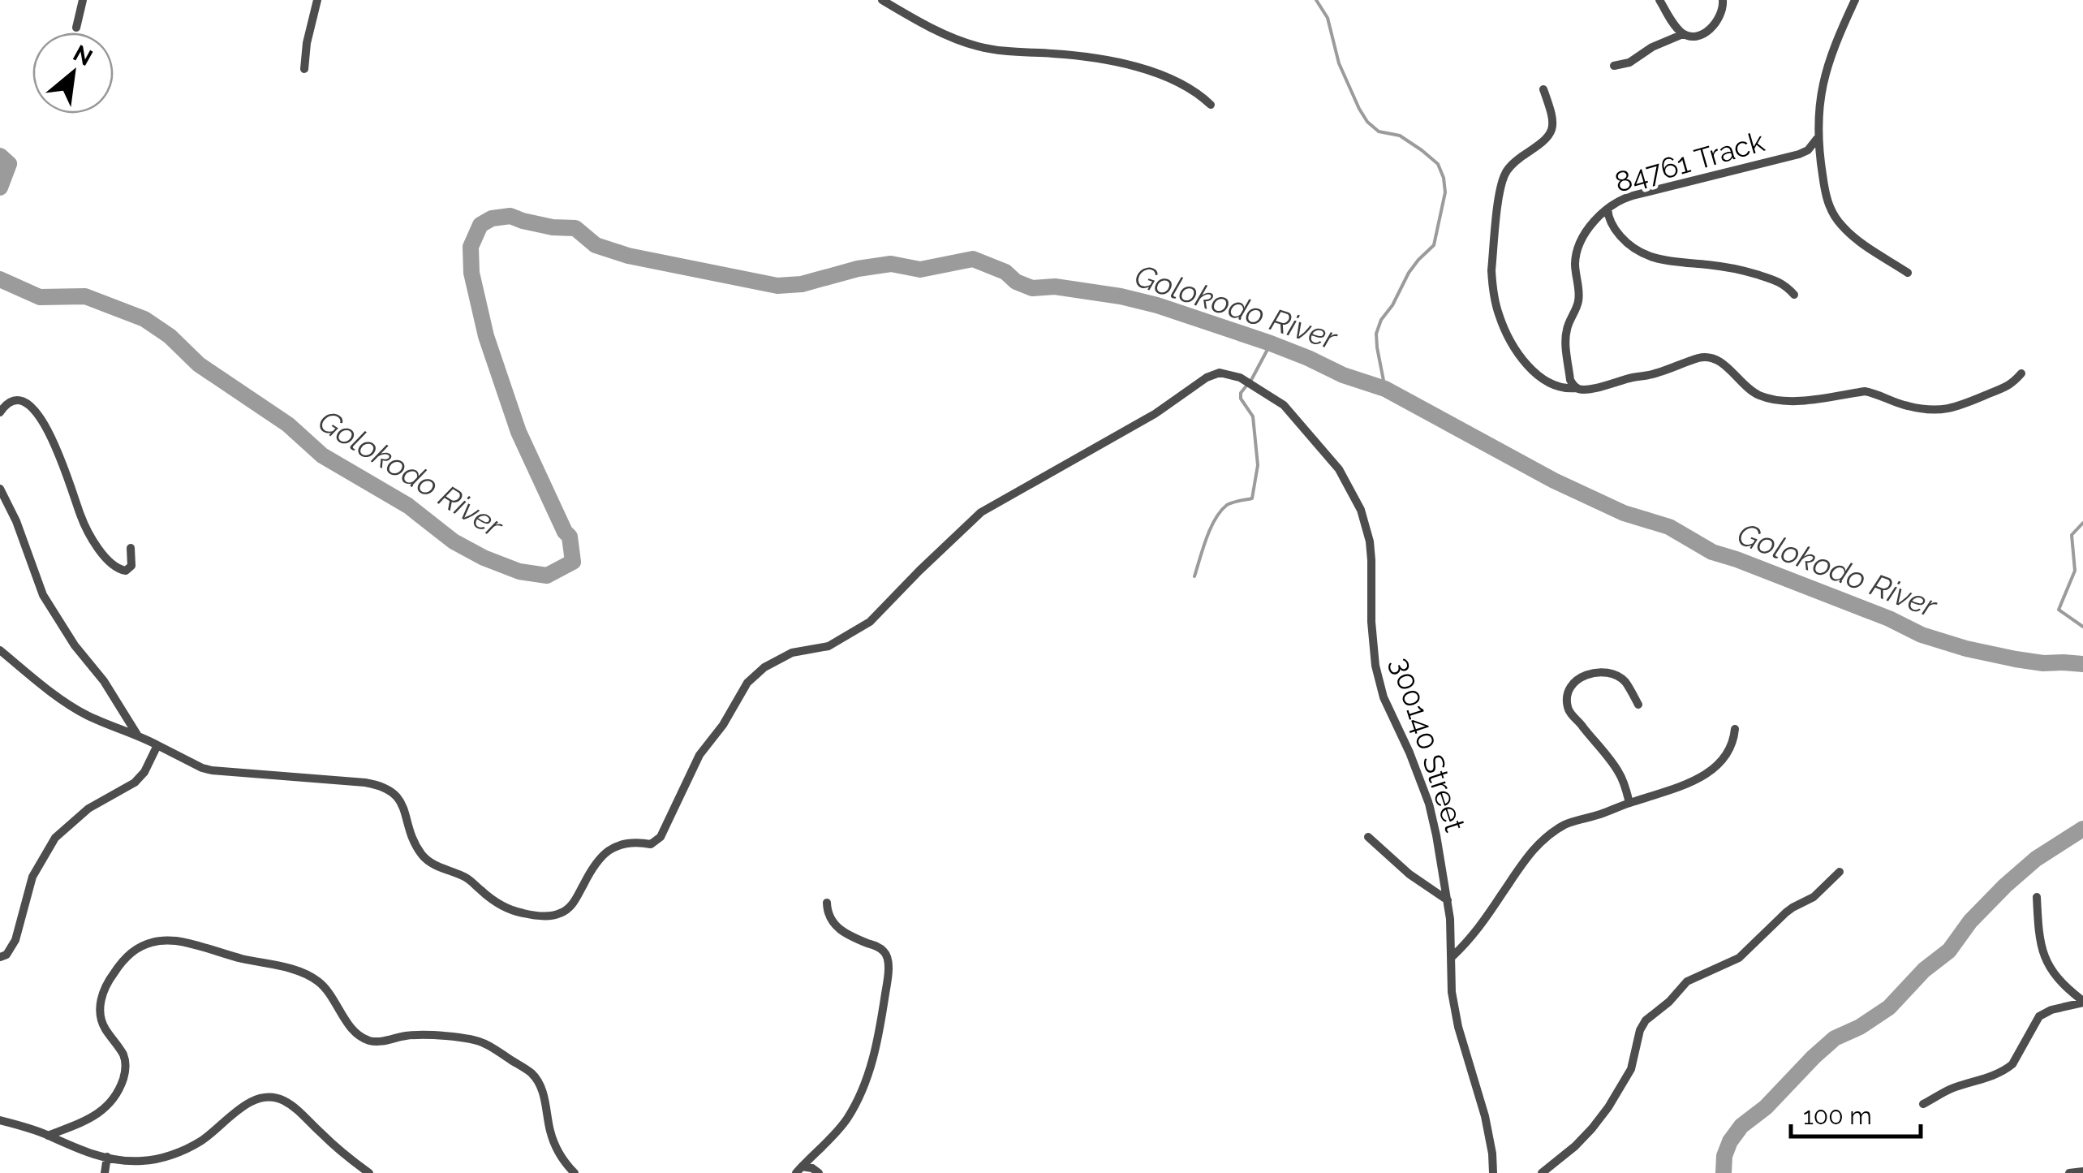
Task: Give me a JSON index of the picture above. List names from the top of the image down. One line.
{"streets":{"street":["84761 Track","300140 Street"]},"water":["Golokodo River"],"scale_bar":"100 m","north":"top right"}
